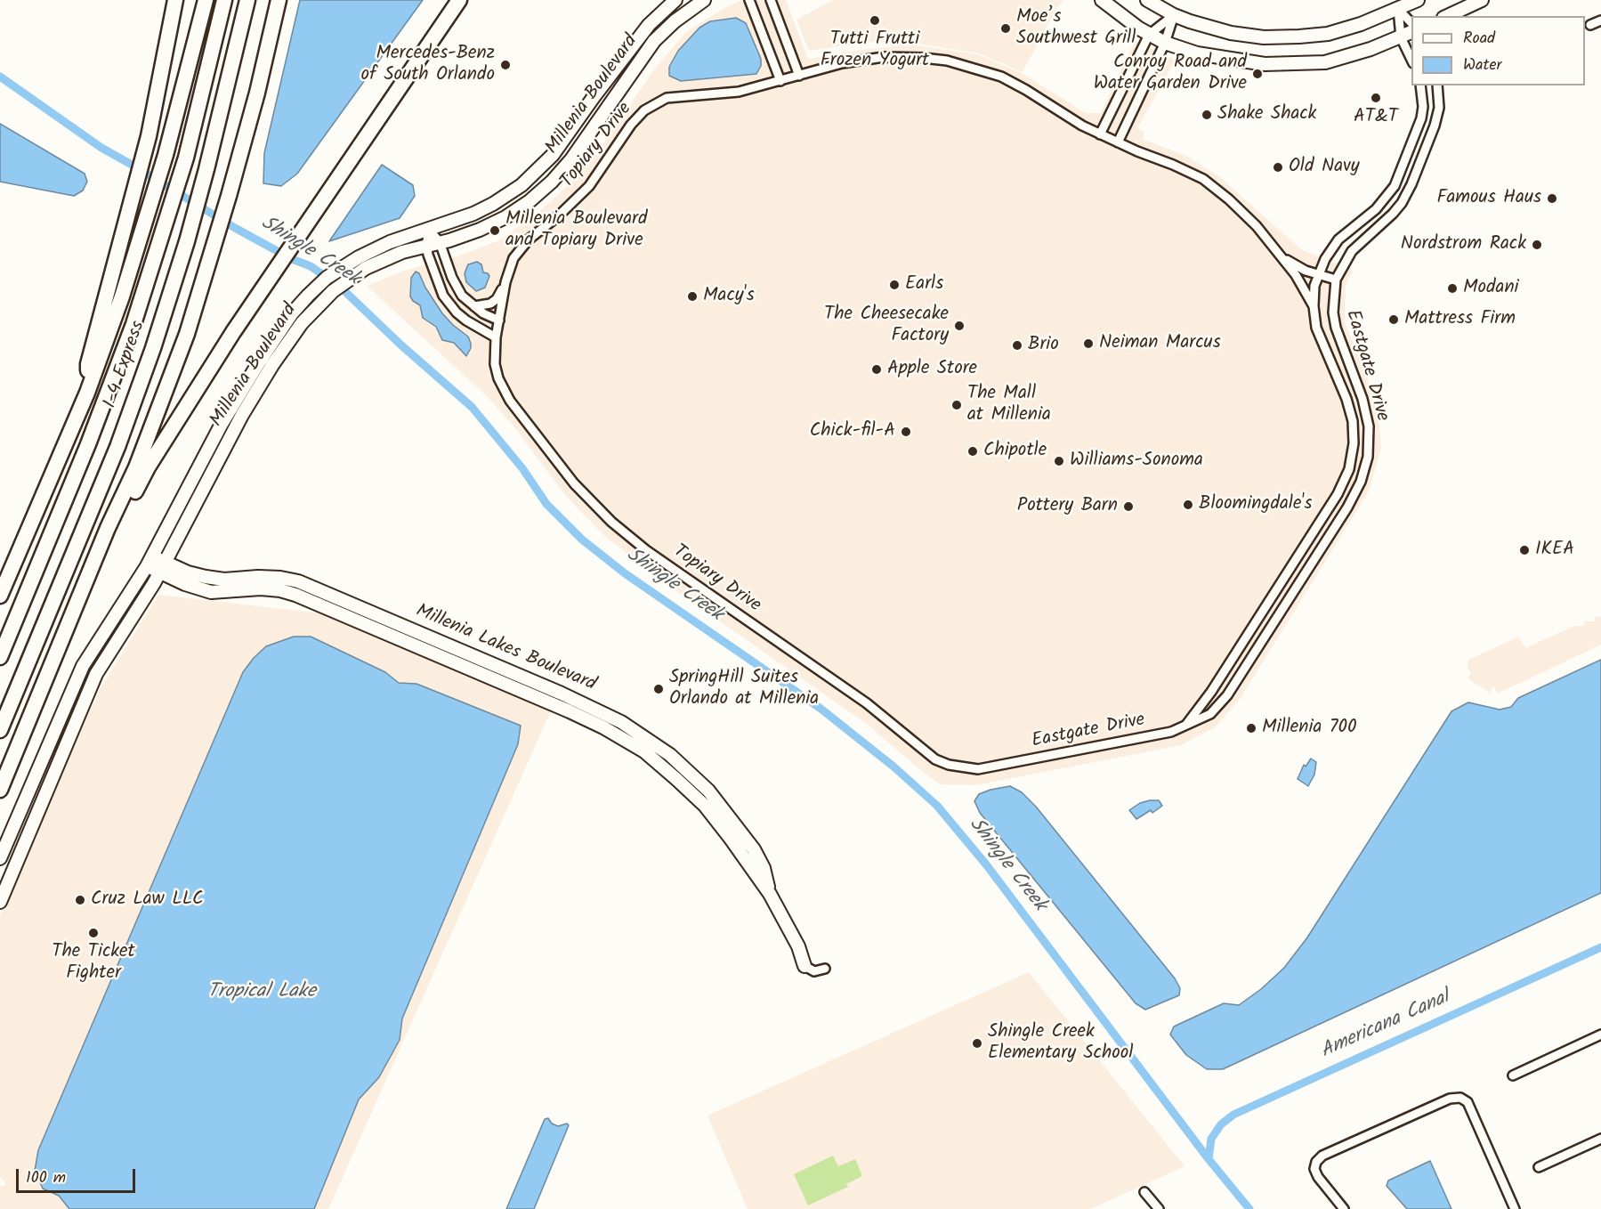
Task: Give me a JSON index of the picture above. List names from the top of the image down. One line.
{"streets":{"highway":["I-4 Express"],"street":["Millenia Boulevard","Topiary Drive","Eastgate Drive","Millenia Lakes Boulevard"]},"crossings":[["Millenia Boulevard","Millenia Lakes Boulevard"],["Topiary Drive","Eastgate Drive"]],"water":["Shingle Creek","Tropical Lake","Americana Canal"],"places":["Tutti Frutti Frozen Yogurt","Moe’s Southwest Grill","Mercedes-Benz of South Orlando","Conroy Road and Water Garden Drive","AT&T","Shake Shack","Old Navy","Famous Haus","Millenia Boulevard and Topiary Drive","Nordstrom Rack","Earls","Modani","Macy's","Mattress Firm","The Cheesecake Factory","Neiman Marcus","Brio","Apple Store","The Mall at Millenia","Chick-fil-A","Chipotle","Williams-Sonoma","Bloomingdale's","Pottery Barn","IKEA","SpringHill Suites Orlando at Millenia","Millenia 700","Cruz Law LLC","The Ticket Fighter","Shingle Creek Elementary School"],"legend":["Road","Water"],"scale_bar":"100 m"}
